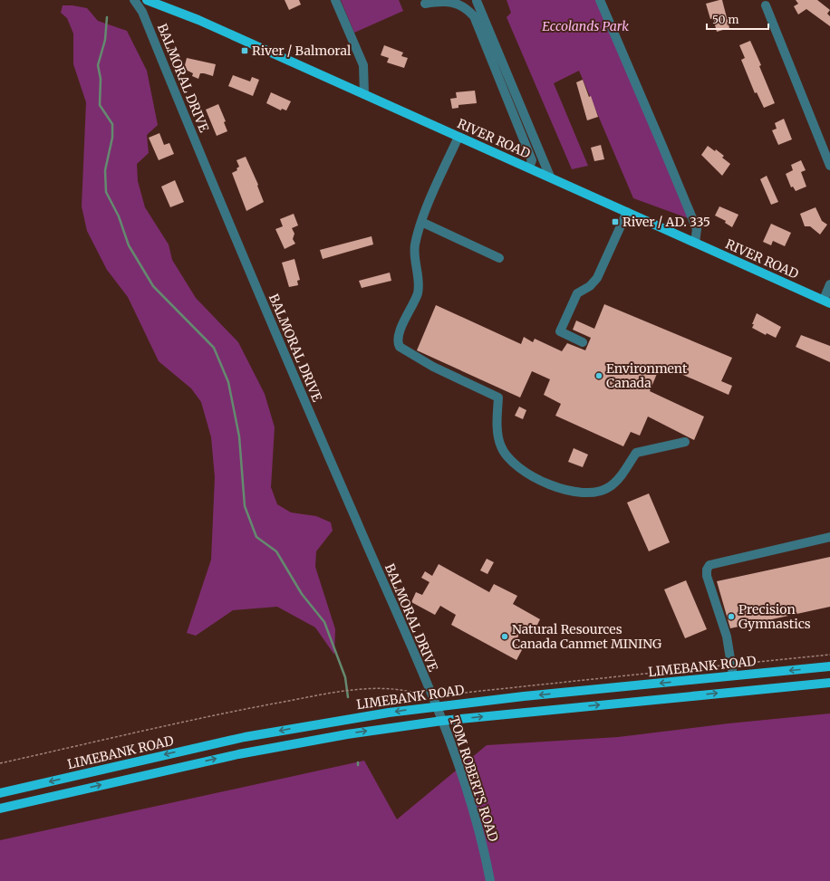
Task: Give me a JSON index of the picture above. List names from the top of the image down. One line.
{"streets":{"main road":["RIVER ROAD","LIMEBANK ROAD"],"street":["BALMORAL DRIVE","TOM ROBERTS ROAD"]},"crossings":[["BALMORAL DRIVE","LIMEBANK ROAD"],["BALMORAL DRIVE","TOM ROBERTS ROAD"],["LIMEBANK ROAD","TOM ROBERTS ROAD"]],"parks":["Eccolands Park"],"places":{"transit":["River / Balmoral","River / AD. 335"],"other":["Environment Canada","Precision Gymnastics","Natural Resources Canada Canmet MINING"]},"scale_bar":"50 m"}
